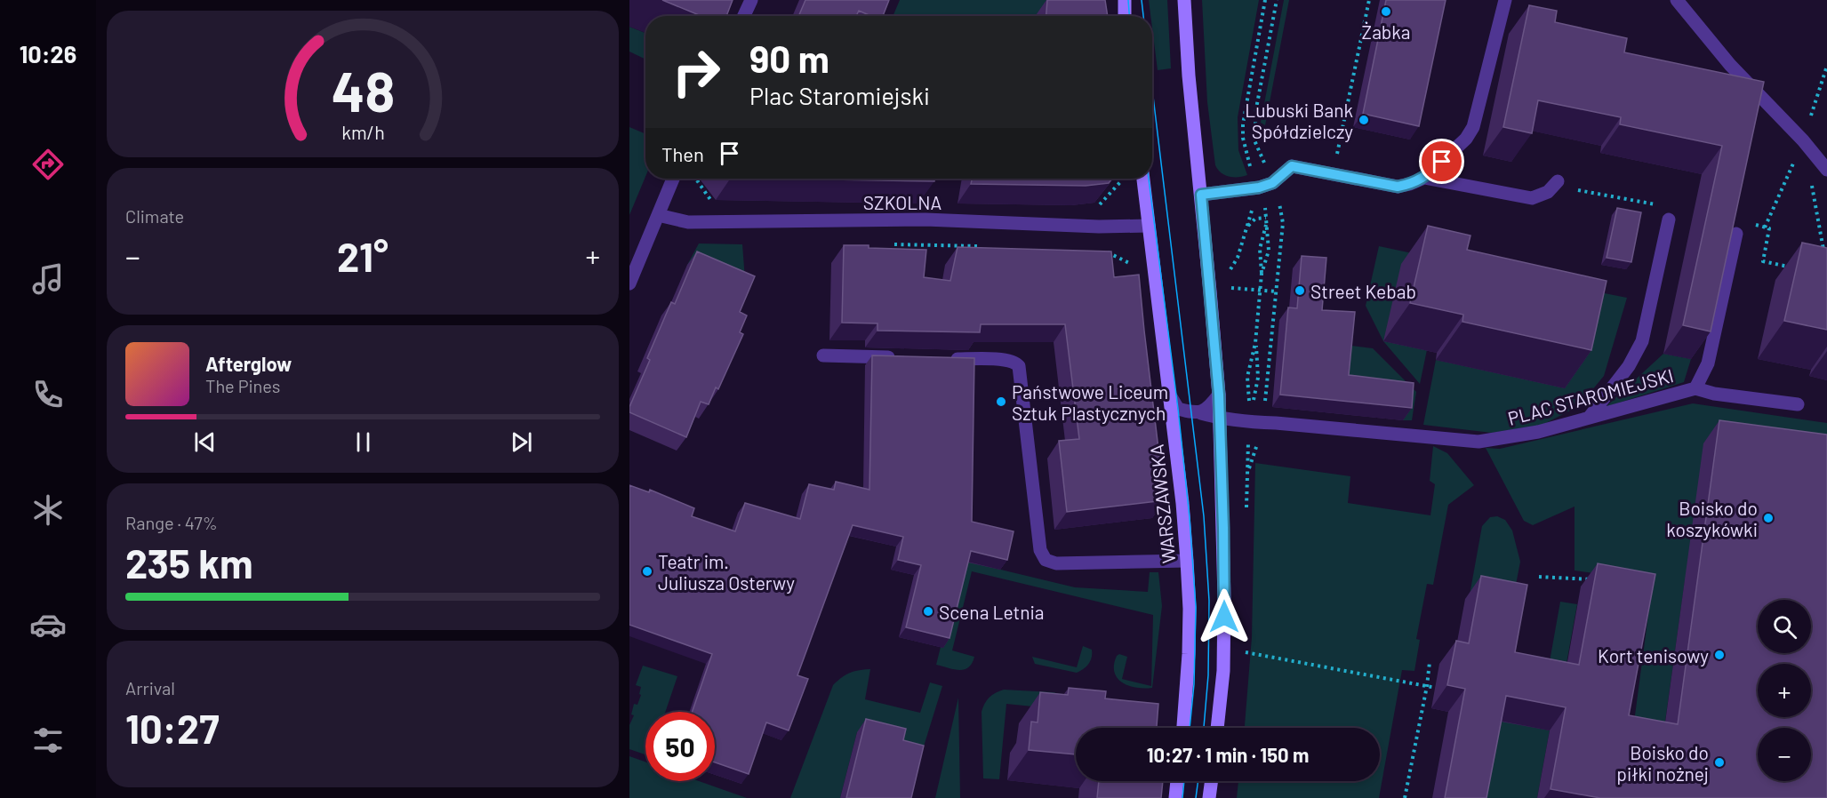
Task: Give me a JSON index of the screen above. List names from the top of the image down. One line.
{"streets":{"main road":["WARSZAWSKA"],"street":["SZKOLNA","PLAC STAROMIEJSKI"]},"crossings":[["SZKOLNA","WARSZAWSKA"],["PLAC STAROMIEJSKI","WARSZAWSKA"]],"places":["Żabka","Lubuski Bank Spółdzielczy","Street Kebab","Państwowe Liceum Sztuk Plastycznych","Boisko do koszykówki","Teatr im. Juliusza Osterwy","Scena Letnia","Kort tenisowy","Boisko do piłki nożnej"],"page":{"tabs":"10:26","turn":["90 m","Plac Staromiejski"],"then":"Then","tile":["Climate",["Range · 47%","235 km"],["Arrival","10:27"]],"heat":["−","21°","+"],"song":["Afterglow","The Pines"],"map_buttons":["+","−"],"limit":"50","trip":"10:27 · 1 min · 150 m","gauge":["48","km/h"]}}
